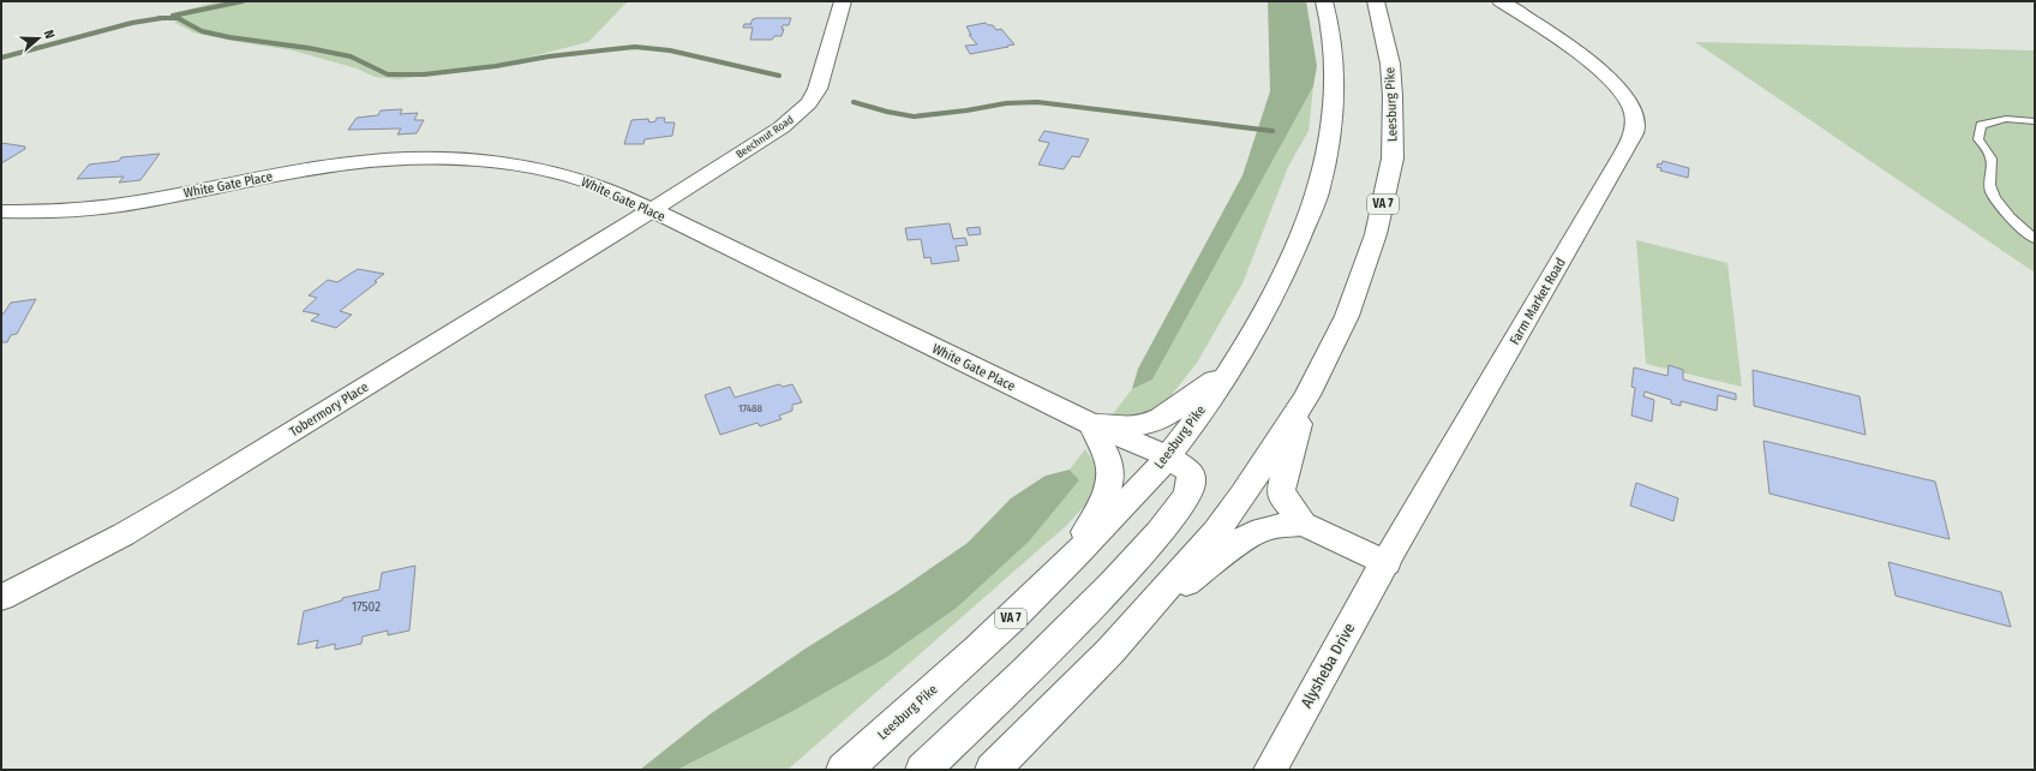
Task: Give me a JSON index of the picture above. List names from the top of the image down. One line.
{"streets":{"highway":["Leesburg Pike","VA 7"],"street":["Beechnut Road","White Gate Place","Farm Market Road","Tobermory Place","Alysheba Drive"]},"crossings":[["Leesburg Pike","White Gate Place"],["Beechnut Road","White Gate Place"],["Beechnut Road","Tobermory Place"],["White Gate Place","Tobermory Place"],["Farm Market Road","Alysheba Drive"]],"house_numbers":["17488","17502"],"north":"right"}
